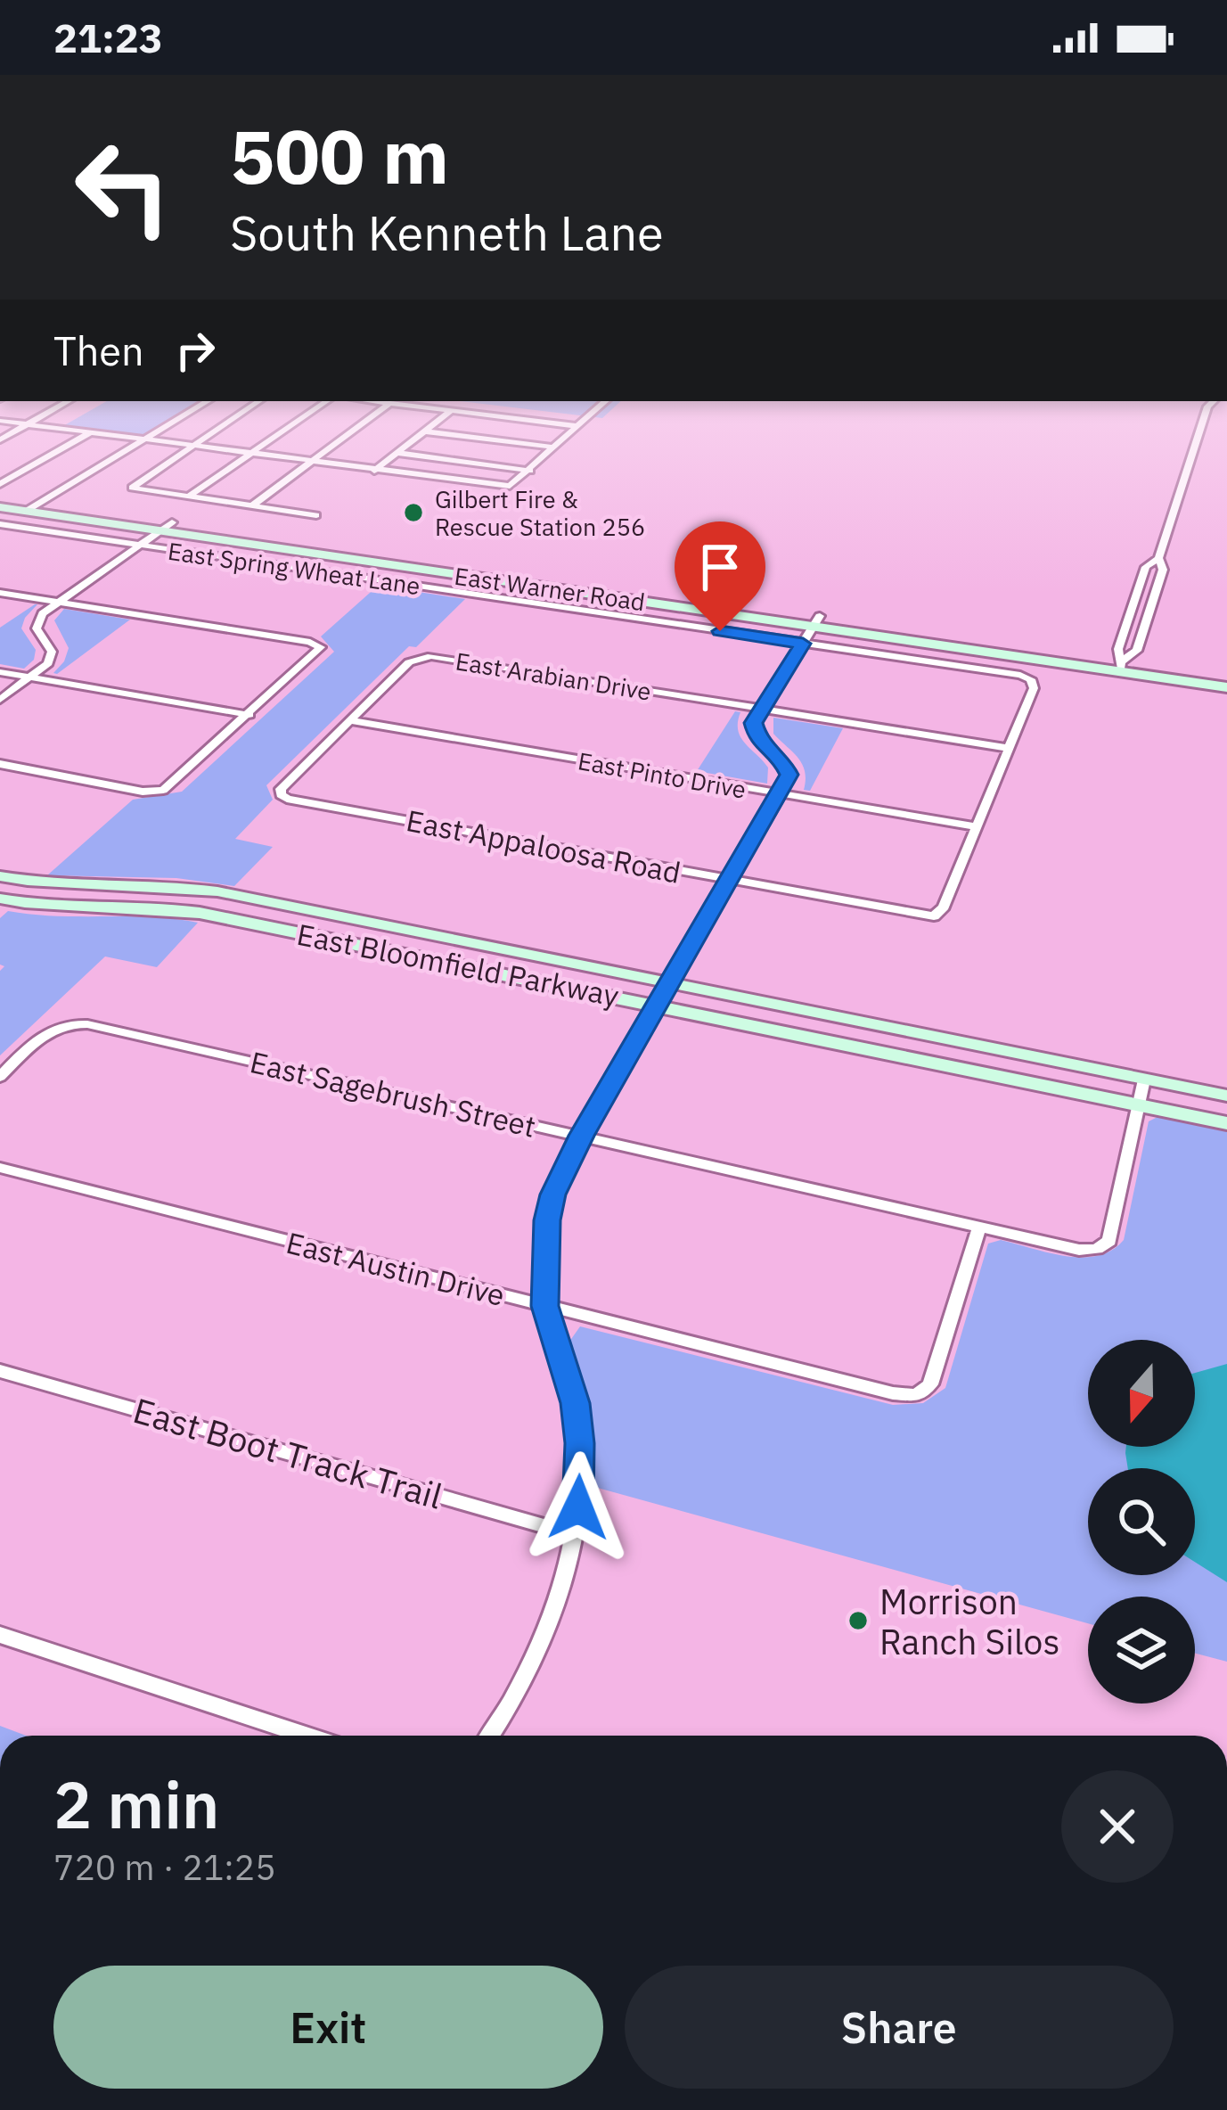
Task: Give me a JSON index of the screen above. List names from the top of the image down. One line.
{"streets":{"street":["East Spring Wheat Lane","East Warner Road","East Arabian Drive","East Pinto Drive","East Appaloosa Road","East Bloomfield Parkway","East Sagebrush Street","East Austin Drive","East Boot Track Trail"]},"crossings":[["East Spring Wheat Lane","East Arabian Drive"],["East Arabian Drive","East Pinto Drive"],["East Arabian Drive","East Appaloosa Road"],["East Pinto Drive","East Appaloosa Road"],["East Bloomfield Parkway","East Sagebrush Street"],["East Sagebrush Street","East Austin Drive"]],"places":["Gilbert Fire & Rescue Station 256","Morrison Ranch Silos"],"north":"bottom","page":{"status":"21:23","turn":["500 m","South Kenneth Lane"],"then":"Then","heading":["2 min","720 m · 21:25"],"buttons":["Exit","Share"]}}
